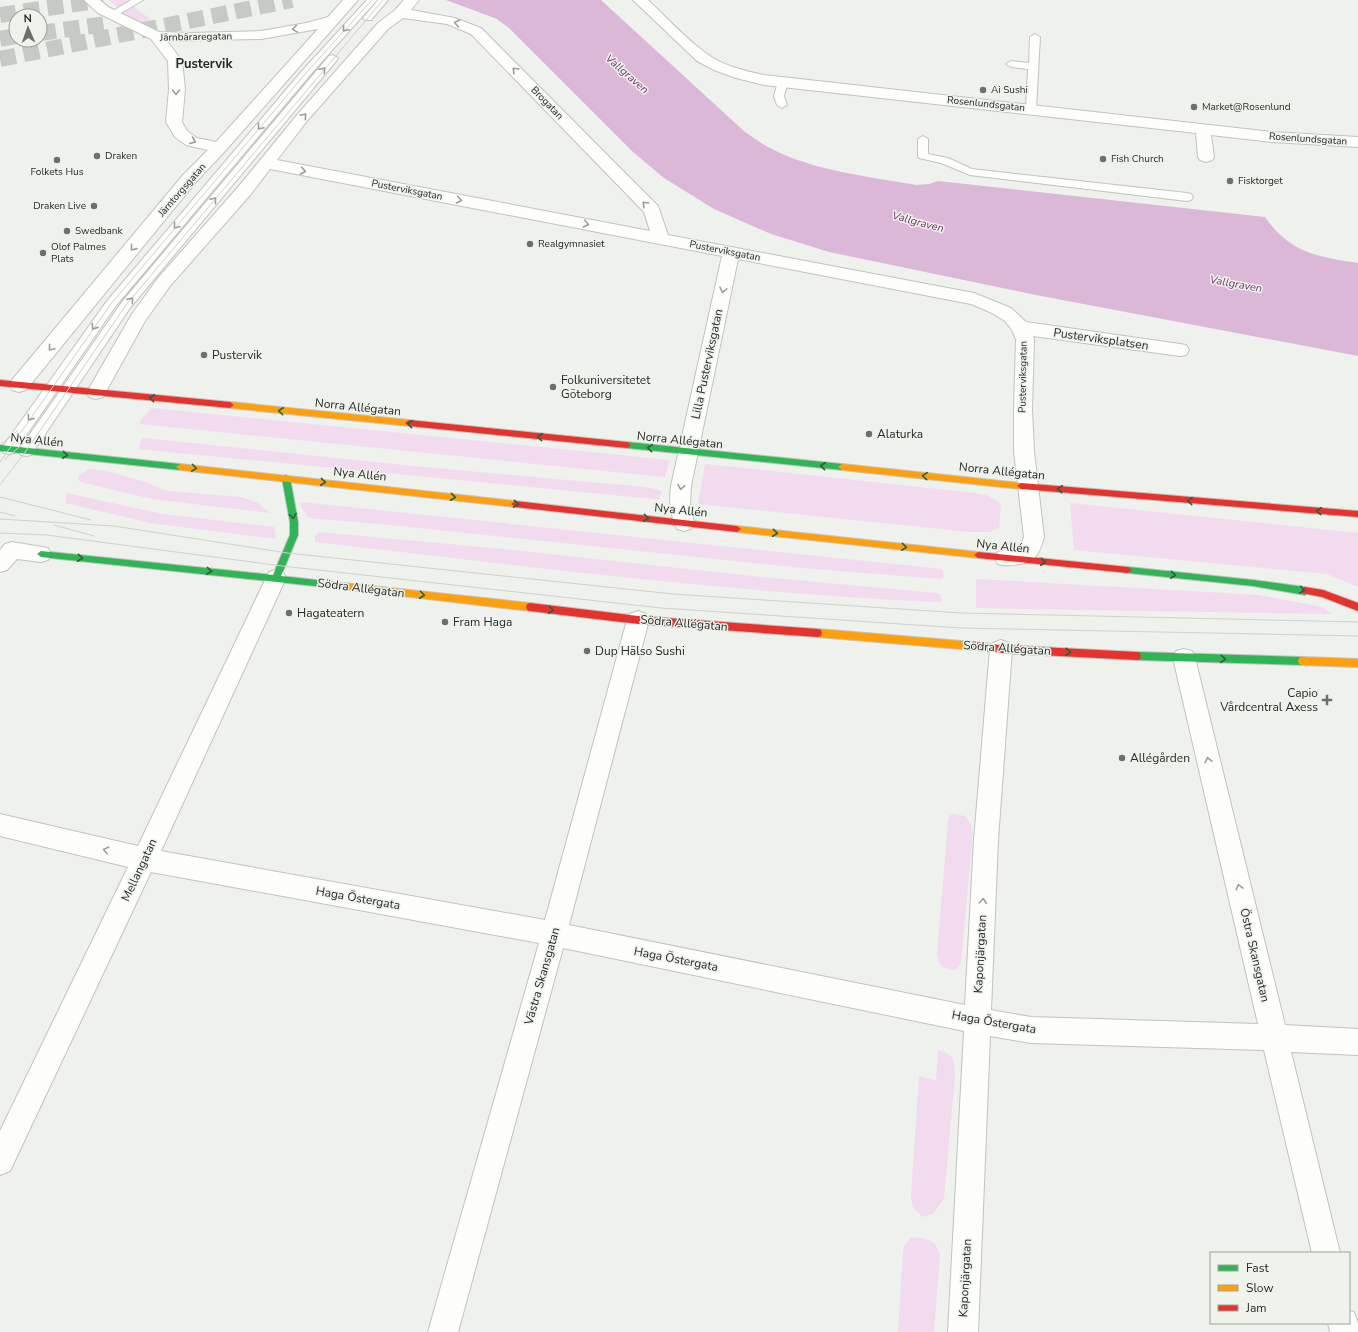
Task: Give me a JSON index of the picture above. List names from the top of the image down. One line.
{"streets":{"main road":["Norra Allégatan","Nya Allén","Södra Allégatan"],"street":["Järnbäraregatan","Brogatan","Rosenlundsgatan","Järntorgsgatan","Pusterviksgatan","Pusterviksplatsen","Lilla Pusterviksgatan","Mellangatan","Haga Östergata","Kaponjärgatan","Östra Skansgatan","Västra Skansgatan"]},"crossings":[["Järnbäraregatan","Järntorgsgatan"],["Brogatan","Pusterviksgatan"],["Järntorgsgatan","Norra Allégatan"],["Pusterviksgatan","Pusterviksplatsen"],["Pusterviksgatan","Lilla Pusterviksgatan"],["Pusterviksgatan","Norra Allégatan"],["Lilla Pusterviksgatan","Norra Allégatan"],["Lilla Pusterviksgatan","Nya Allén"],["Södra Allégatan","Mellangatan"],["Södra Allégatan","Kaponjärgatan"],["Södra Allégatan","Östra Skansgatan"],["Södra Allégatan","Västra Skansgatan"],["Mellangatan","Haga Östergata"],["Haga Östergata","Kaponjärgatan"],["Haga Östergata","Östra Skansgatan"],["Haga Östergata","Västra Skansgatan"]],"one_way":["Brogatan","Pusterviksgatan","Lilla Pusterviksgatan","Norra Allégatan","Nya Allén","Södra Allégatan","Kaponjärgatan","Östra Skansgatan"],"districts":["Pustervik"],"water":["Vallgraven"],"places":{"other":["Ai Sushi","Market@Rosenlund","Draken","Fish Church","Folkets Hus","Fisktorget","Draken Live","Swedbank","Realgymnasiet","Olof Palmes Plats","Pustervik","Folkuniversitetet Göteborg","Alaturka","Hagateatern","Fram Haga","Dup Hälso Sushi","Allégården"],"health":["Capio Vårdcentral Axess"]},"legend":["Fast","Slow","Jam"],"north":"top"}
